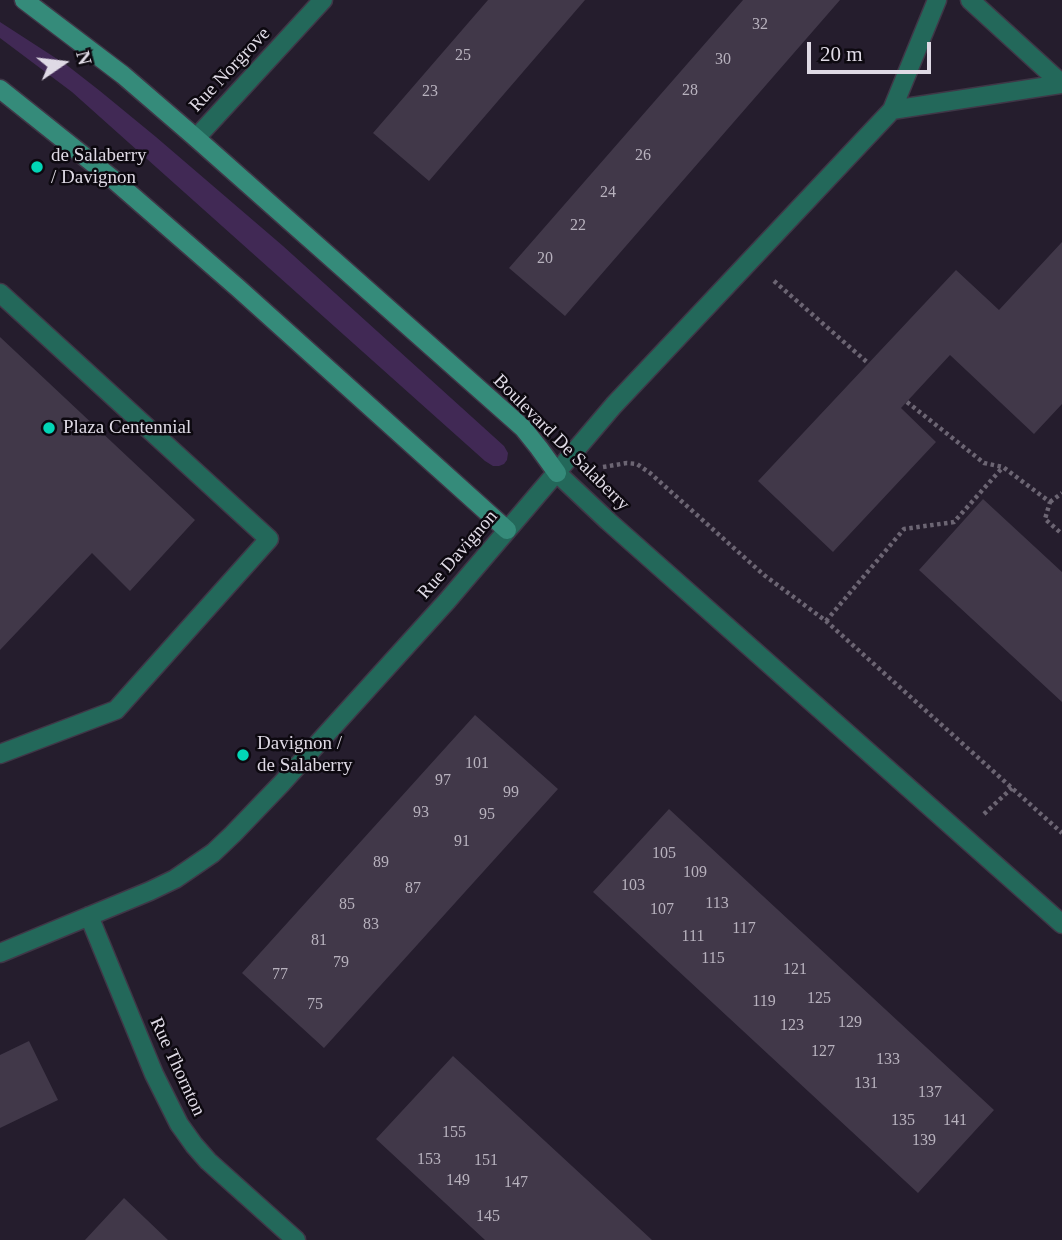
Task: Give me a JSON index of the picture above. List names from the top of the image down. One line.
{"streets":{"street":["Rue Norgrove","Boulevard De Salaberry","Rue Davignon","Rue Thornton"]},"crossings":[["Rue Norgrove","Boulevard De Salaberry"],["Boulevard De Salaberry","Rue Davignon"],["Rue Davignon","Rue Thornton"]],"places":["de Salaberry / Davignon","Plaza Centennial","Davignon / de Salaberry"],"house_numbers":["32","25","30","28","23","26","24","22","20","101","97","99","93","95","91","105","89","109","103","87","113","85","107","83","117","111","81","115","79","121","77","125","119","75","129","123","127","133","131","137","135","141","155","139","153","151","149","147","145"],"scale_bar":"20 m","north":"right"}
